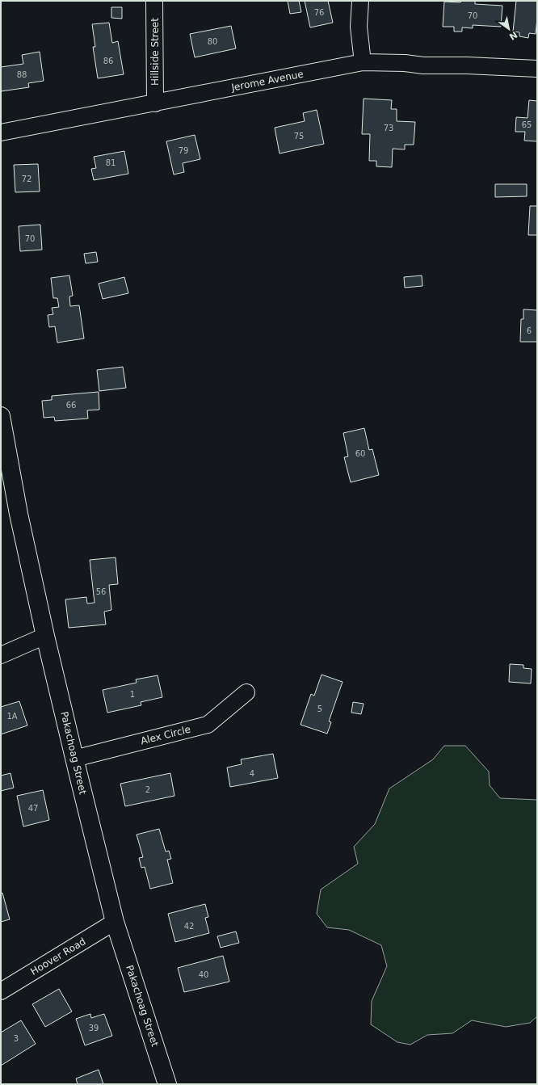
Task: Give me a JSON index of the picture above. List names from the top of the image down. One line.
{"streets":{"street":["Hillside Street","Jerome Avenue","Alex Circle","Pakachoag Street","Hoover Road"]},"crossings":[["Hillside Street","Jerome Avenue"],["Alex Circle","Pakachoag Street"],["Pakachoag Street","Hoover Road"]],"house_numbers":["76","70","80","86","88","65","73","75","79","81","72","70","6","66","60","56","1","5","1A","4","2","47","42","40","39","3"],"north":"bottom right"}
